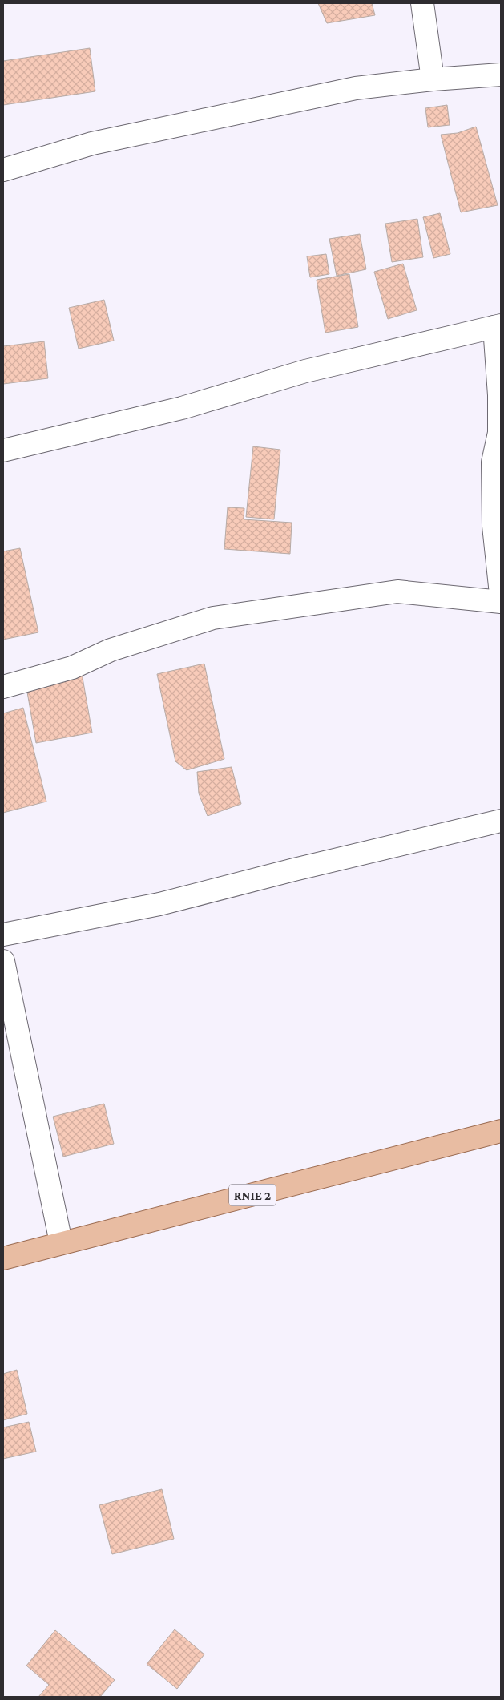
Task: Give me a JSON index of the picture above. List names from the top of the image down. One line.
{"streets":{"main road":["RNIE 2"]}}
